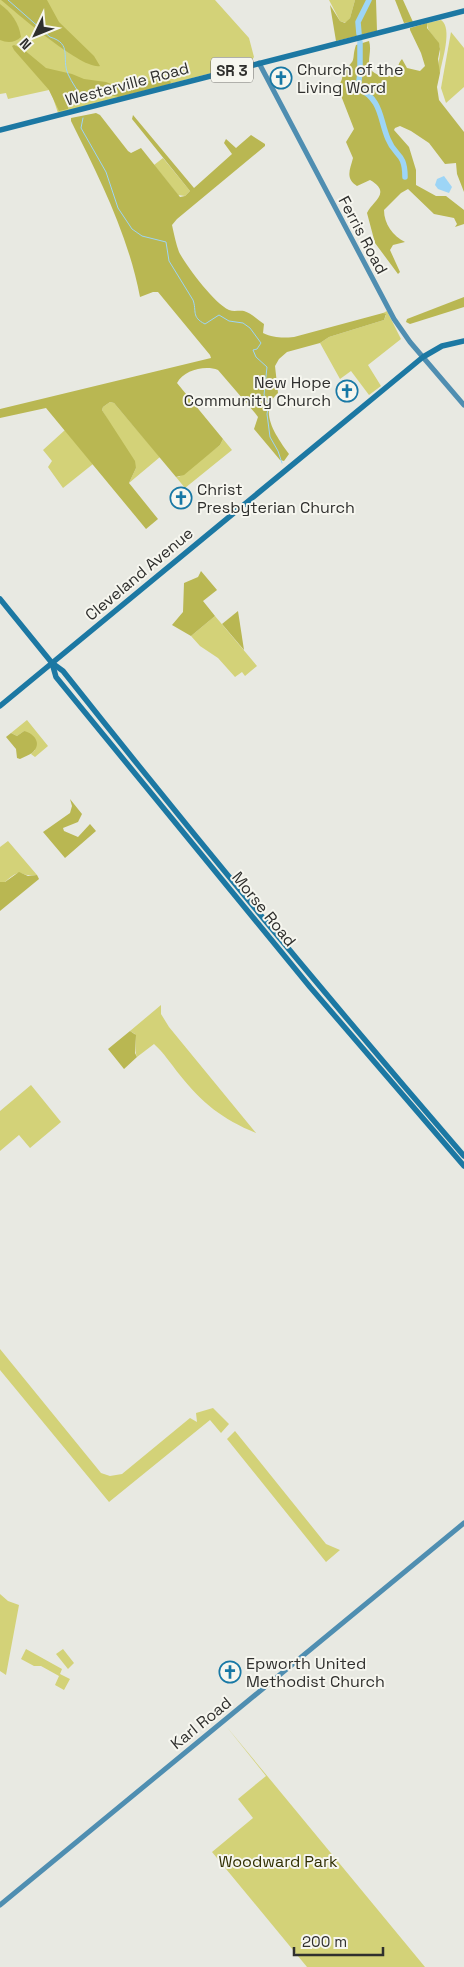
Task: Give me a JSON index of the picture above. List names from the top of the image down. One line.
{"streets":{"main road":["SR 3","Westerville Road","Ferris Road","Cleveland Avenue","Morse Road","Karl Road"]},"crossings":[["Westerville Road","Ferris Road"],["Ferris Road","Cleveland Avenue"],["Cleveland Avenue","Morse Road"]],"parks":["Woodward Park"],"places":{"church":["Church of the Living Word","New Hope Community Church","Christ Presbyterian Church","Epworth United Methodist Church"]},"scale_bar":"200 m","north":"bottom left"}
